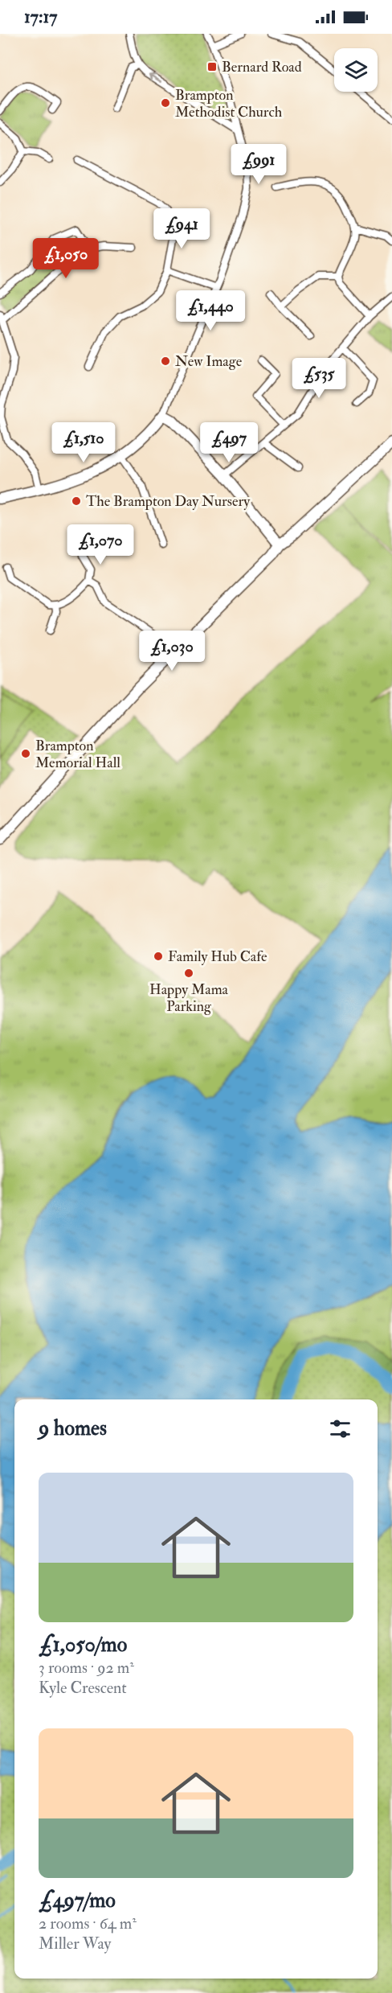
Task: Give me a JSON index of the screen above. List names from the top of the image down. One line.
{"places":{"transit":["Bernard Road"],"other":["Brampton Methodist Church","New Image","The Brampton Day Nursery","Brampton Memorial Hall","Family Hub Cafe","Happy Mama Parking"]},"page":{"status":"17:17","price":["£991","£941","£1,050","£1,440","£535","£1,510","£497","£1,070","£1,030"],"heading":"9 homes","list":[{"name":"£1,050/mo","note":"3 rooms · 92 m² · Kyle Crescent"},{"name":"£497/mo","note":"2 rooms · 64 m² · Miller Way"}]}}
